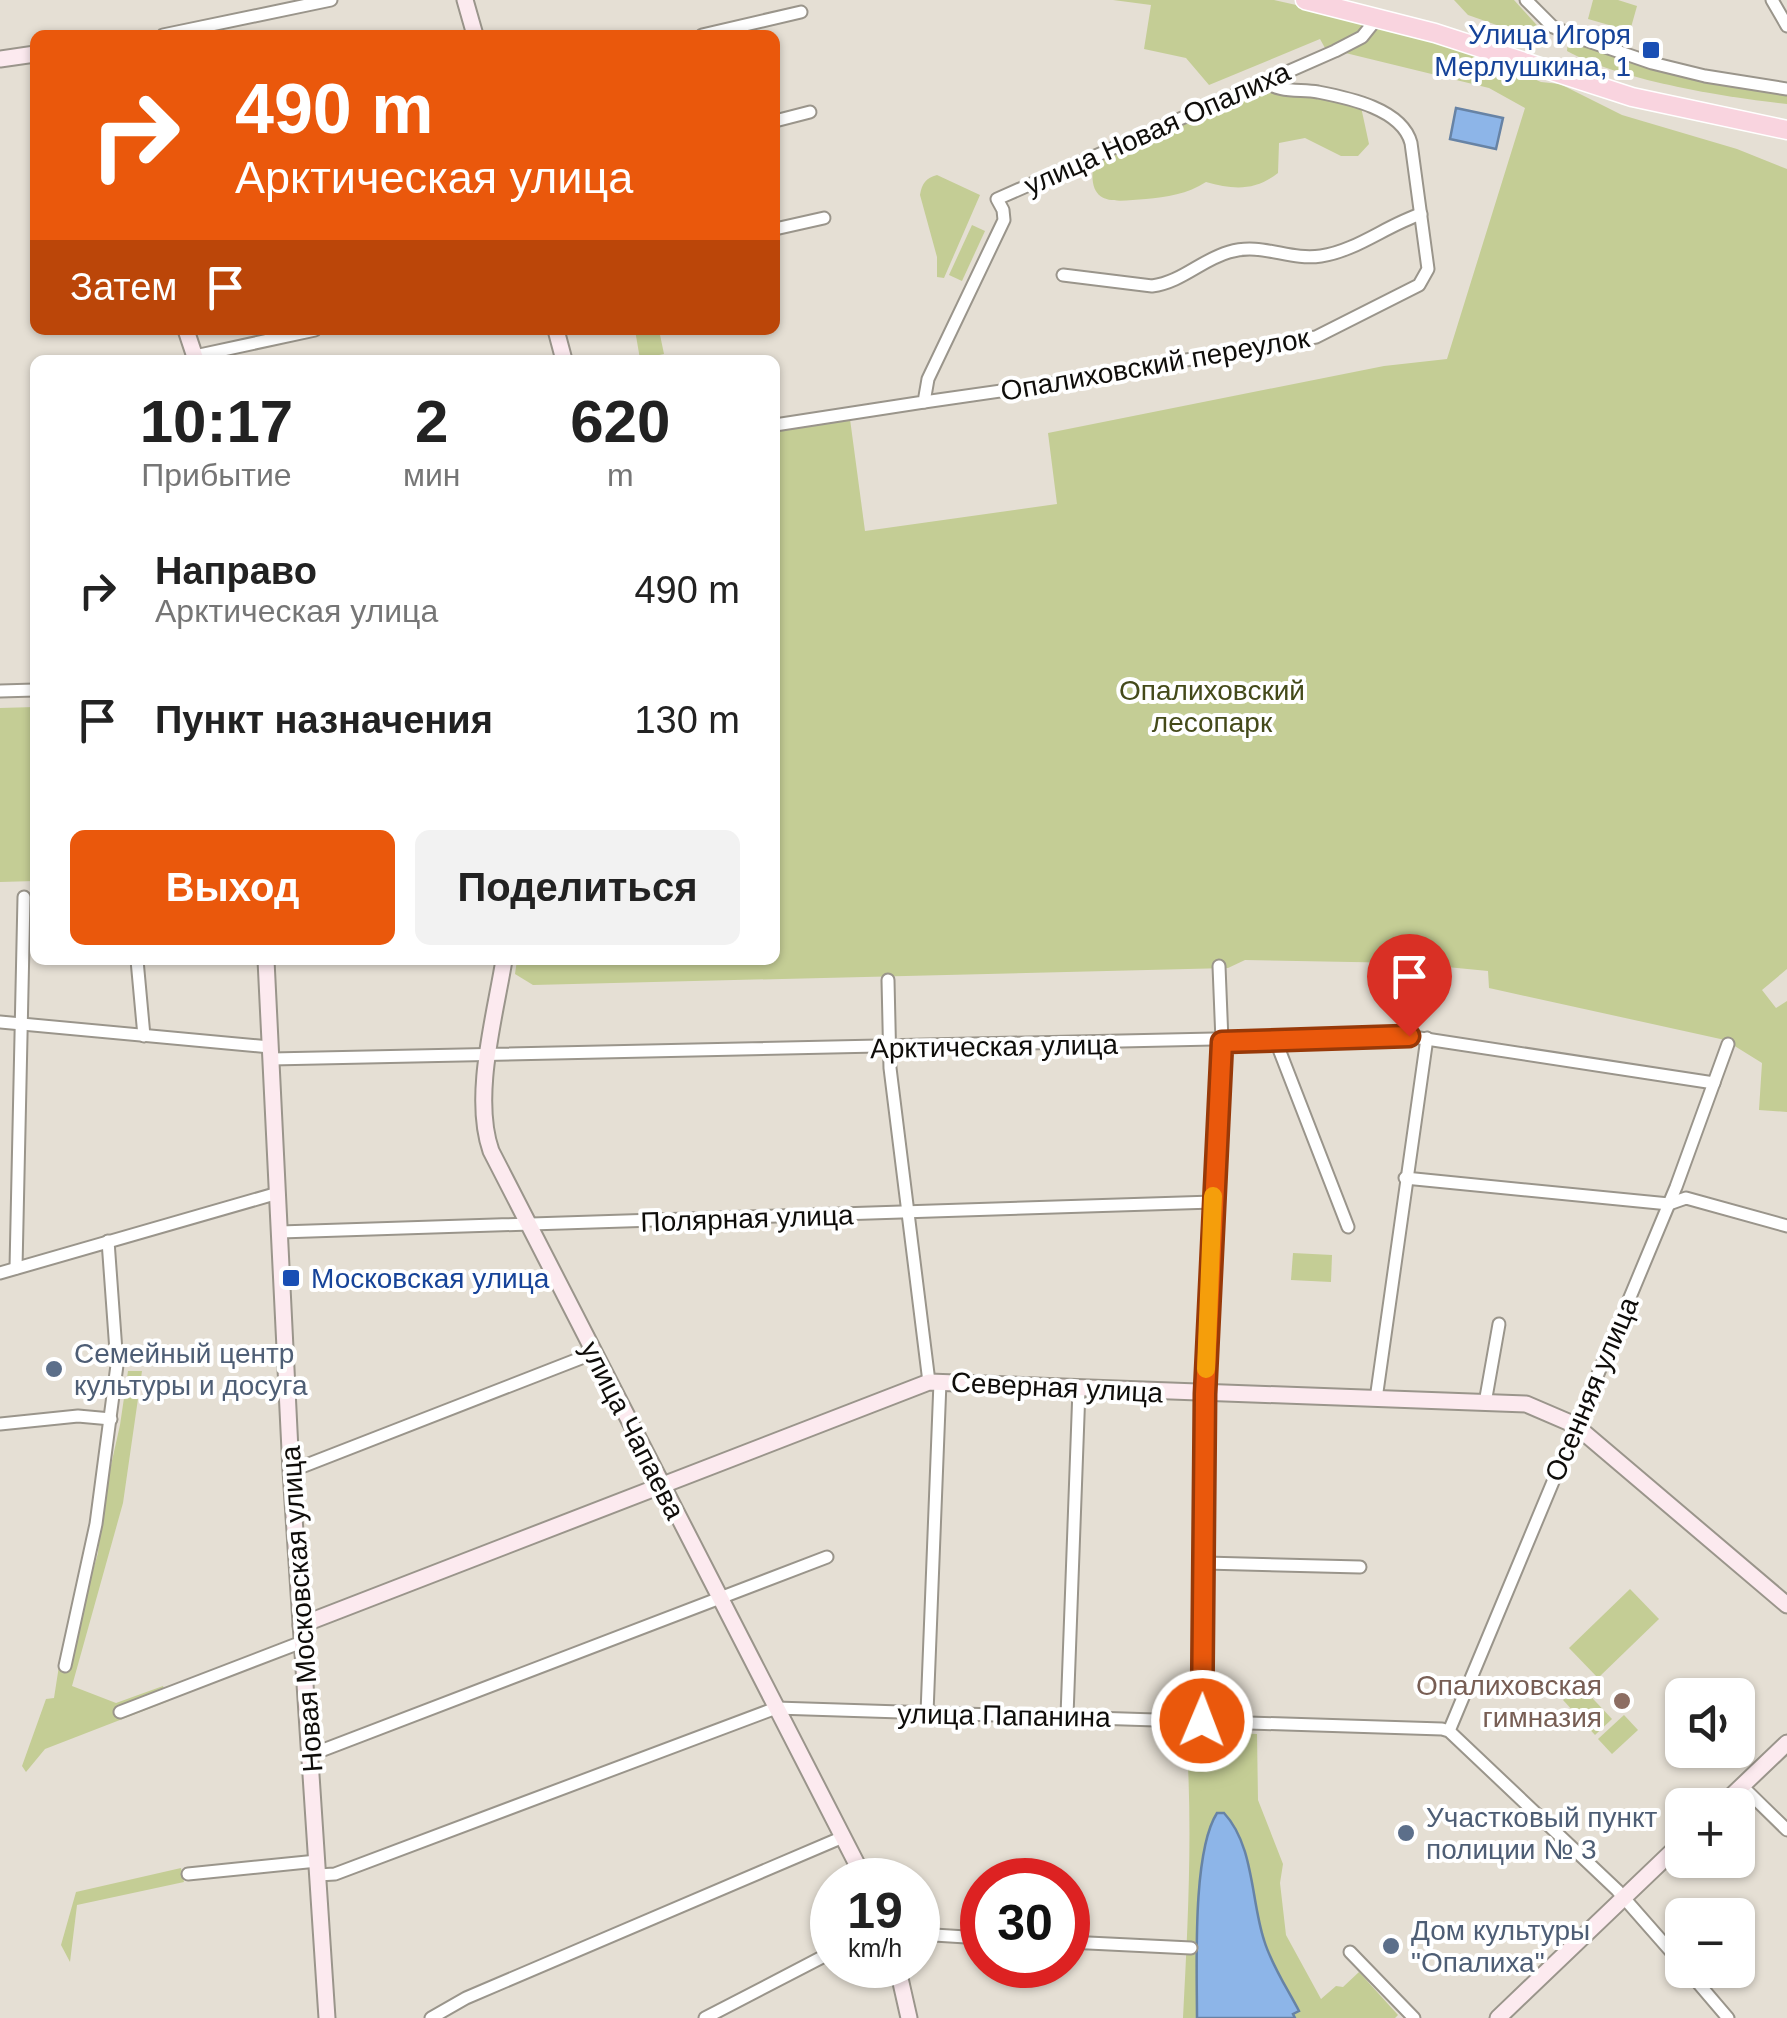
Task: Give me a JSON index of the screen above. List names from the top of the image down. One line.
{"streets":{"street":["улица Новая Опалиха","Опалиховский переулок","Арктическая улица","Полярная улица","Северная улица","Осенняя улица","улица Чапаева","Новая Московская улица","улица Папанина"]},"crossings":[["улица Новая Опалиха","Опалиховский переулок"],["Арктическая улица","Осенняя улица"],["Арктическая улица","улица Чапаева"],["Арктическая улица","Новая Московская улица"],["Полярная улица","улица Чапаева"],["Полярная улица","Новая Московская улица"],["Северная улица","Осенняя улица"],["Северная улица","улица Чапаева"],["Северная улица","Новая Московская улица"],["Осенняя улица","улица Папанина"],["улица Чапаева","улица Папанина"],["Новая Московская улица","улица Папанина"]],"parks":["Опалиховский лесопарк"],"places":{"transit":["Улица Игоря Мерлушкина, 1","Московская улица"],"other":["Семейный центр культуры и досуга","Опалиховская гимназия","Участковый пункт полиции № 3","Дом культуры \"Опалиха\""]},"page":{"turn":["490 m","Арктическая улица"],"then":"Затем","eta":["10:17","Прибытие","2","мин","620","m"],"list":[{"name":"Направо","note":"Арктическая улица","value":"490 m"},{"name":"Пункт назначения","value":"130 m"}],"buttons":["Выход","Поделиться"],"map_buttons":["+","−"],"speed":"19 km/h","limit":"30"}}
